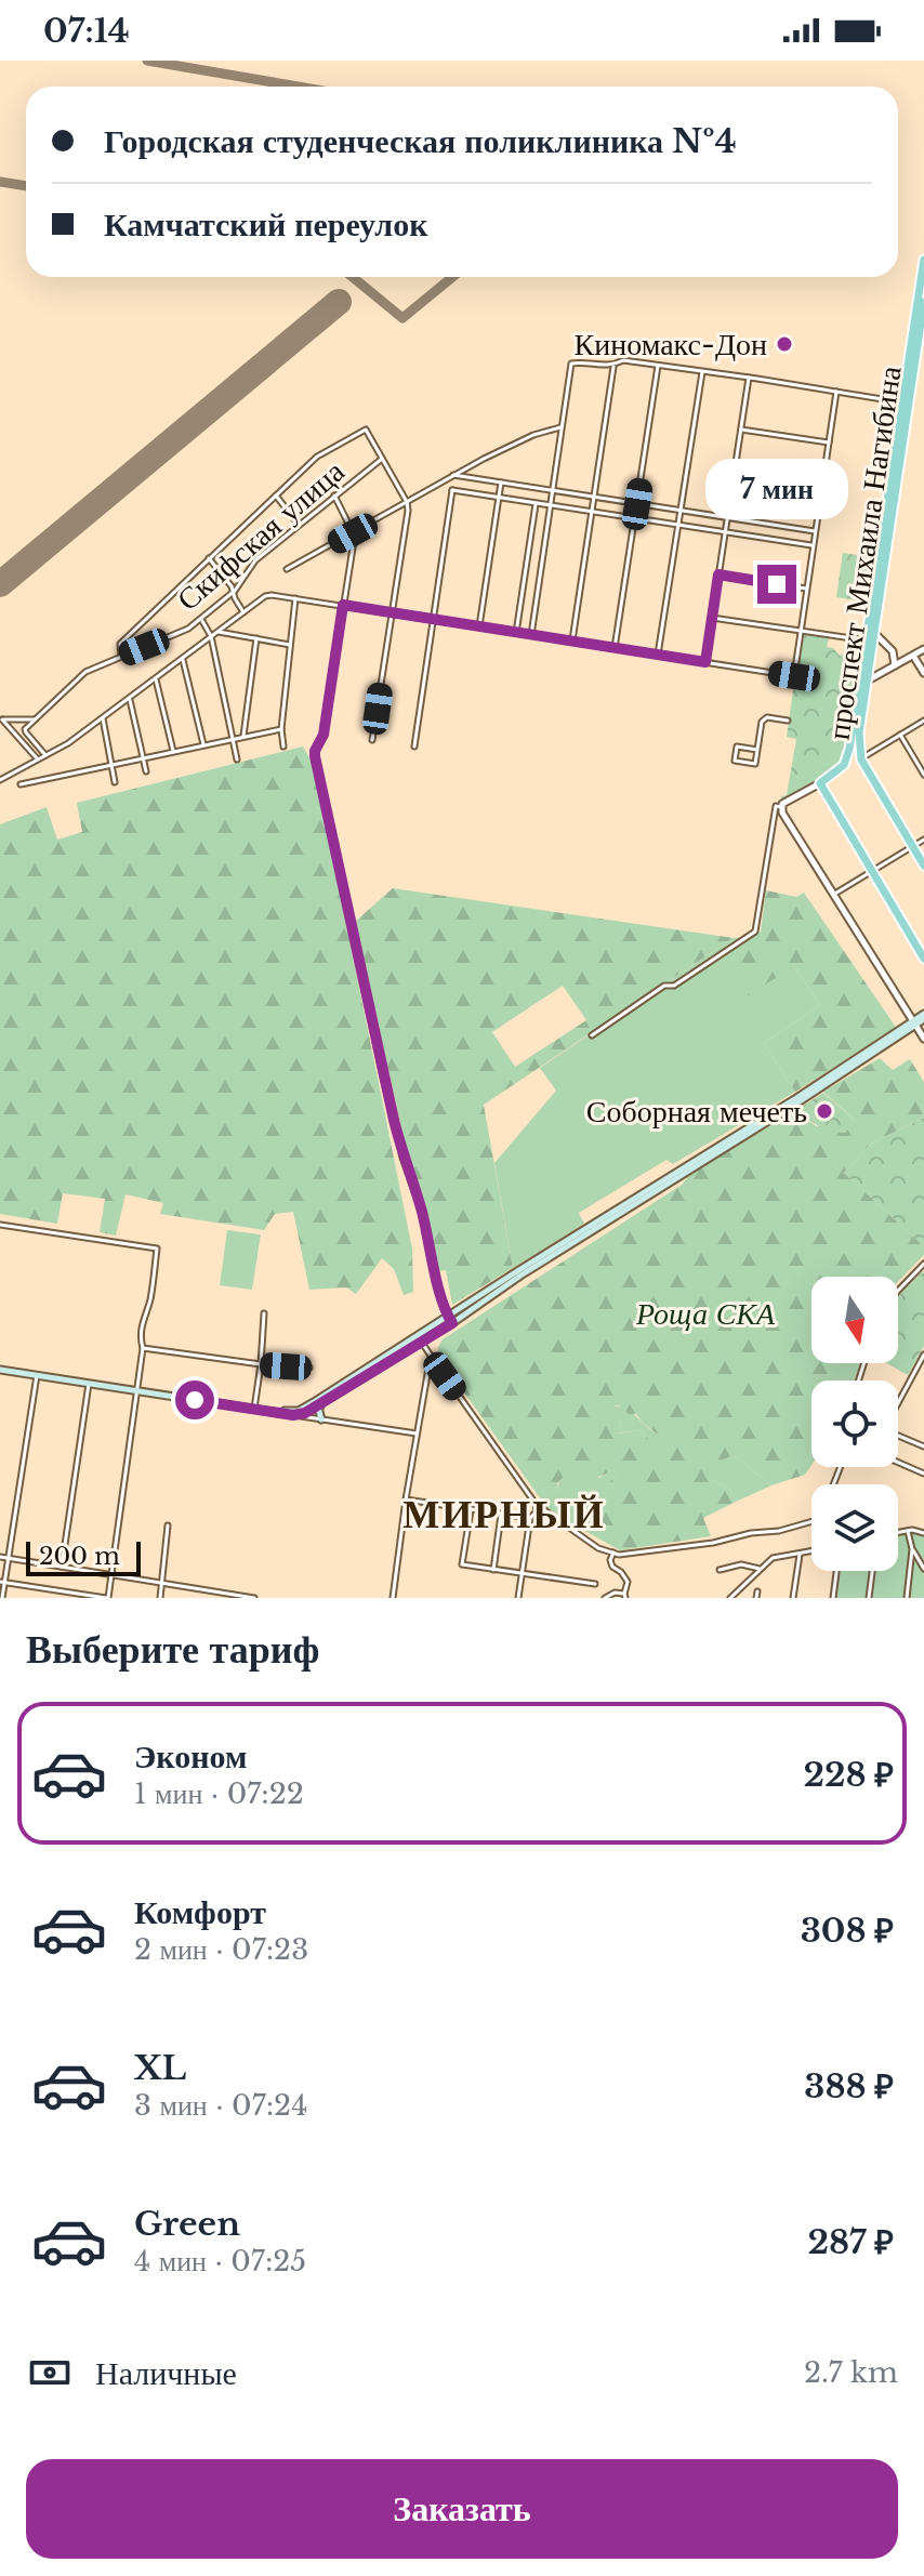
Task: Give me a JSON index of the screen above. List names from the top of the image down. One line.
{"streets":{"main road":["проспект Михаила Нагибина"],"street":["Скифская улица"]},"districts":["МИРНЫЙ"],"parks":["Роща СКА"],"places":["Киномакс-Дон","Соборная мечеть"],"scale_bar":"200 m","north":"bottom","page":{"status":"07:14","banner":["Городская студенческая поликлиника №4","Камчатский переулок"],"bubble":"7 мин","scale":"200 m","heading":"Выберите тариф","list":[{"name":"Эконом","note":"1 мин · 07:22","value":"228 ₽"},{"name":"Комфорт","note":"2 мин · 07:23","value":"308 ₽"},{"name":"XL","note":"3 мин · 07:24","value":"388 ₽"},{"name":"Green","note":"4 мин · 07:25","value":"287 ₽"}],"pay":["Наличные","2.7 km"],"buttons":"Заказать"}}
